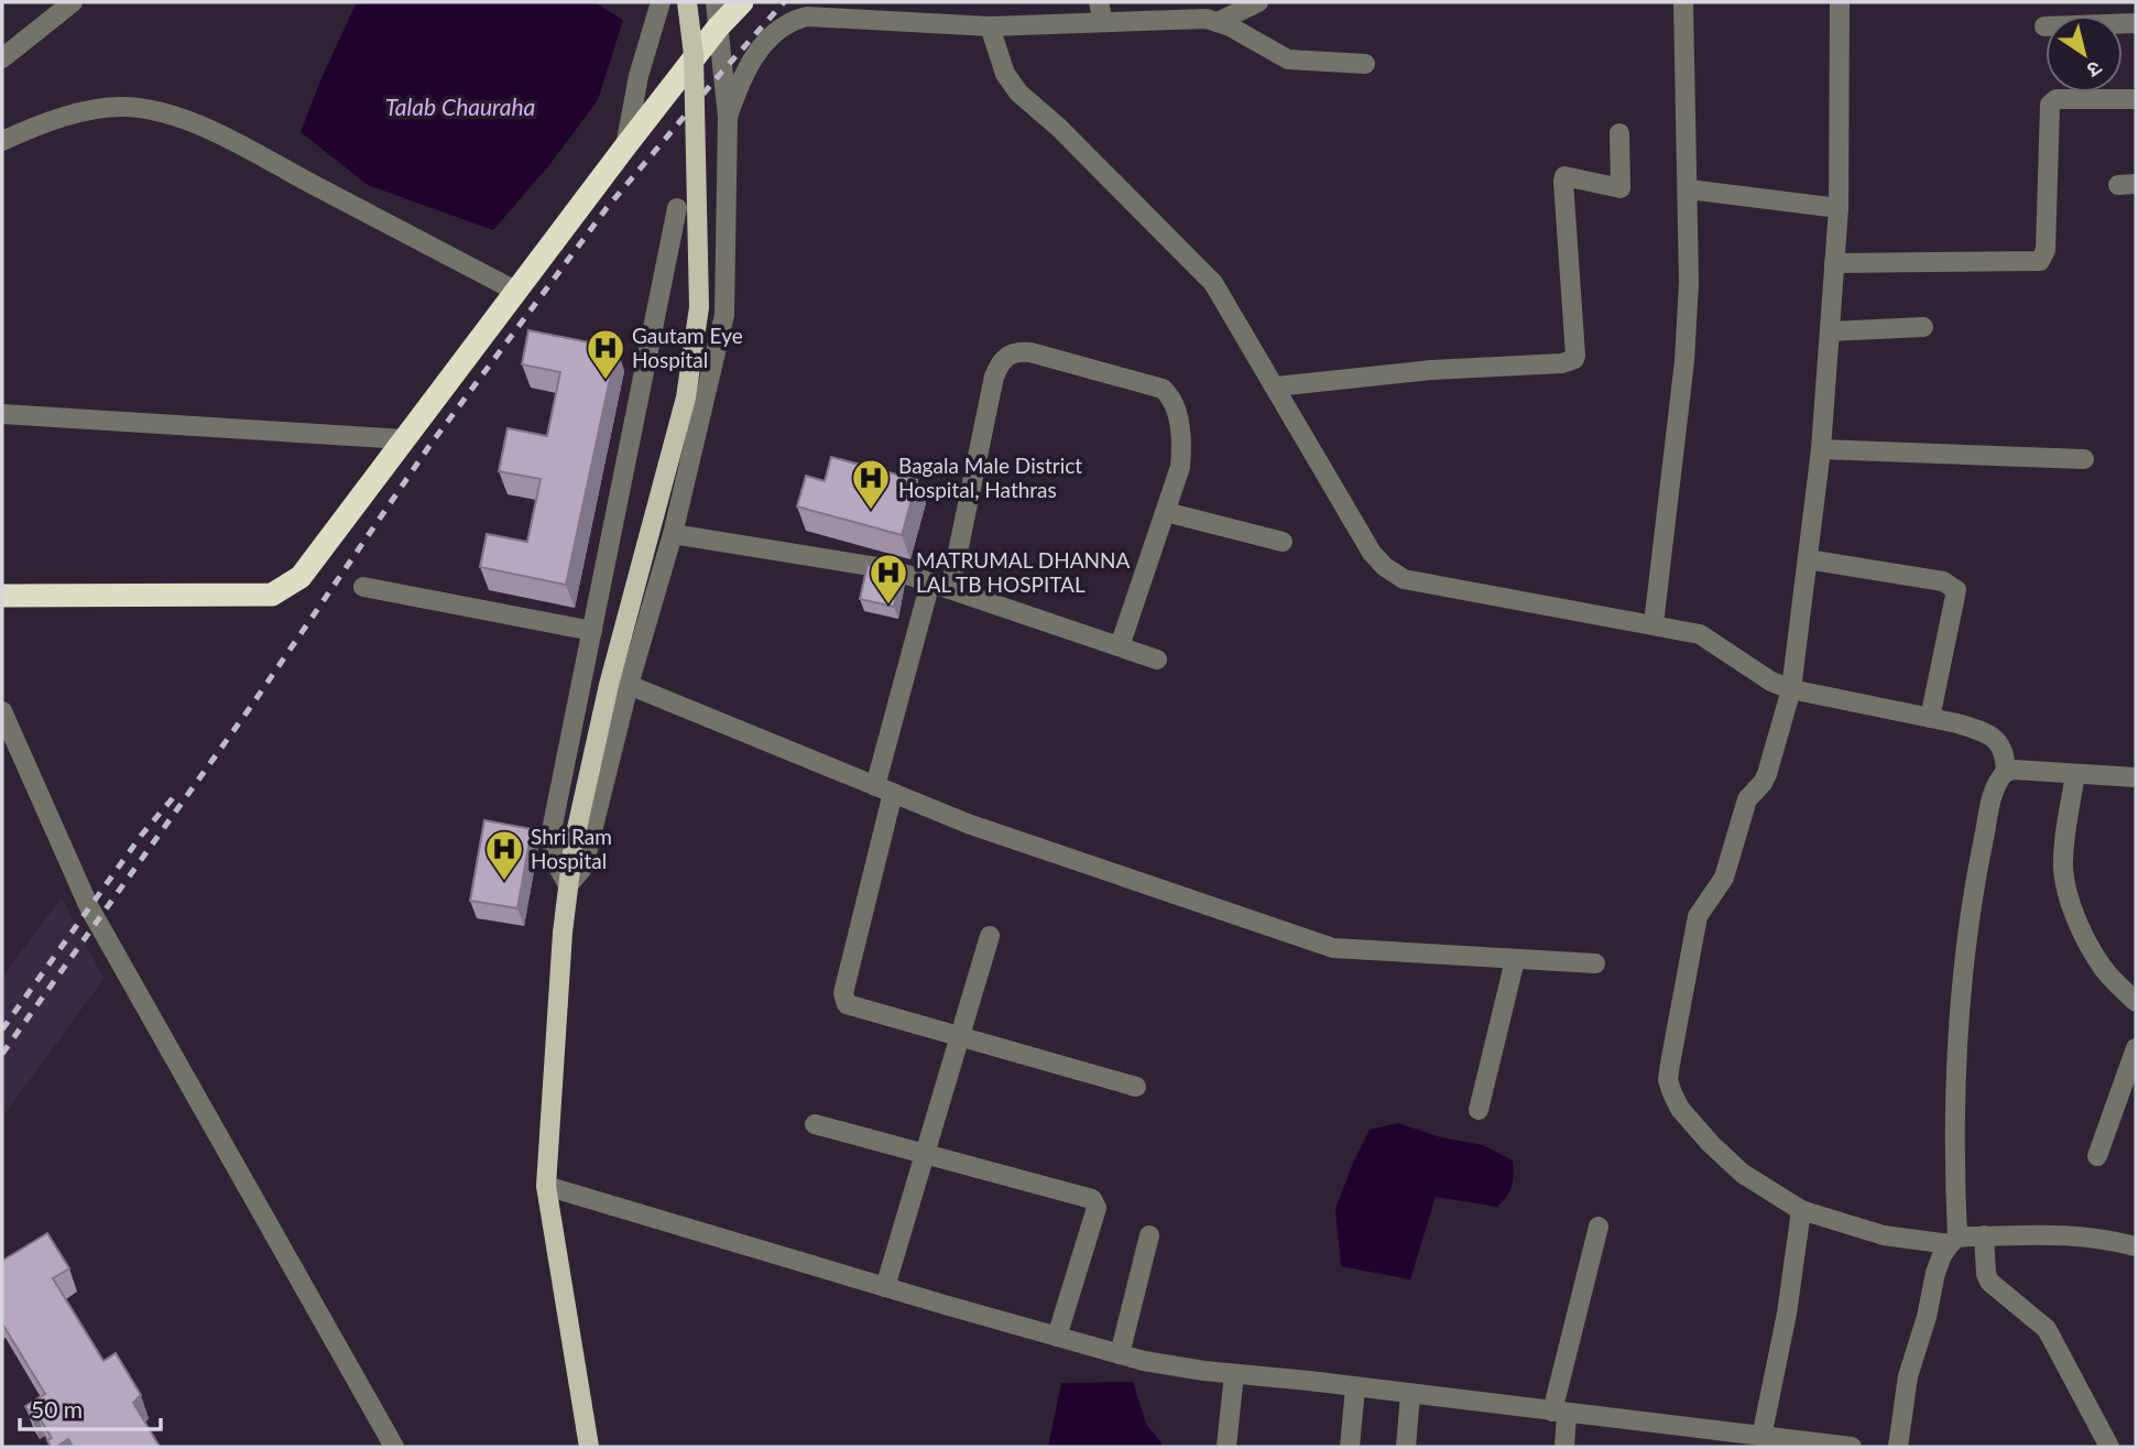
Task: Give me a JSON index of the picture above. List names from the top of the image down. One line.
{"water":["Talab Chauraha"],"places":{"hospital":["Gautam Eye Hospital","Bagala Male District Hospital, Hathras","MATRUMAL DHANNA LAL TB HOSPITAL","Shri Ram Hospital"]},"scale_bar":"50 m","north":"bottom right"}
